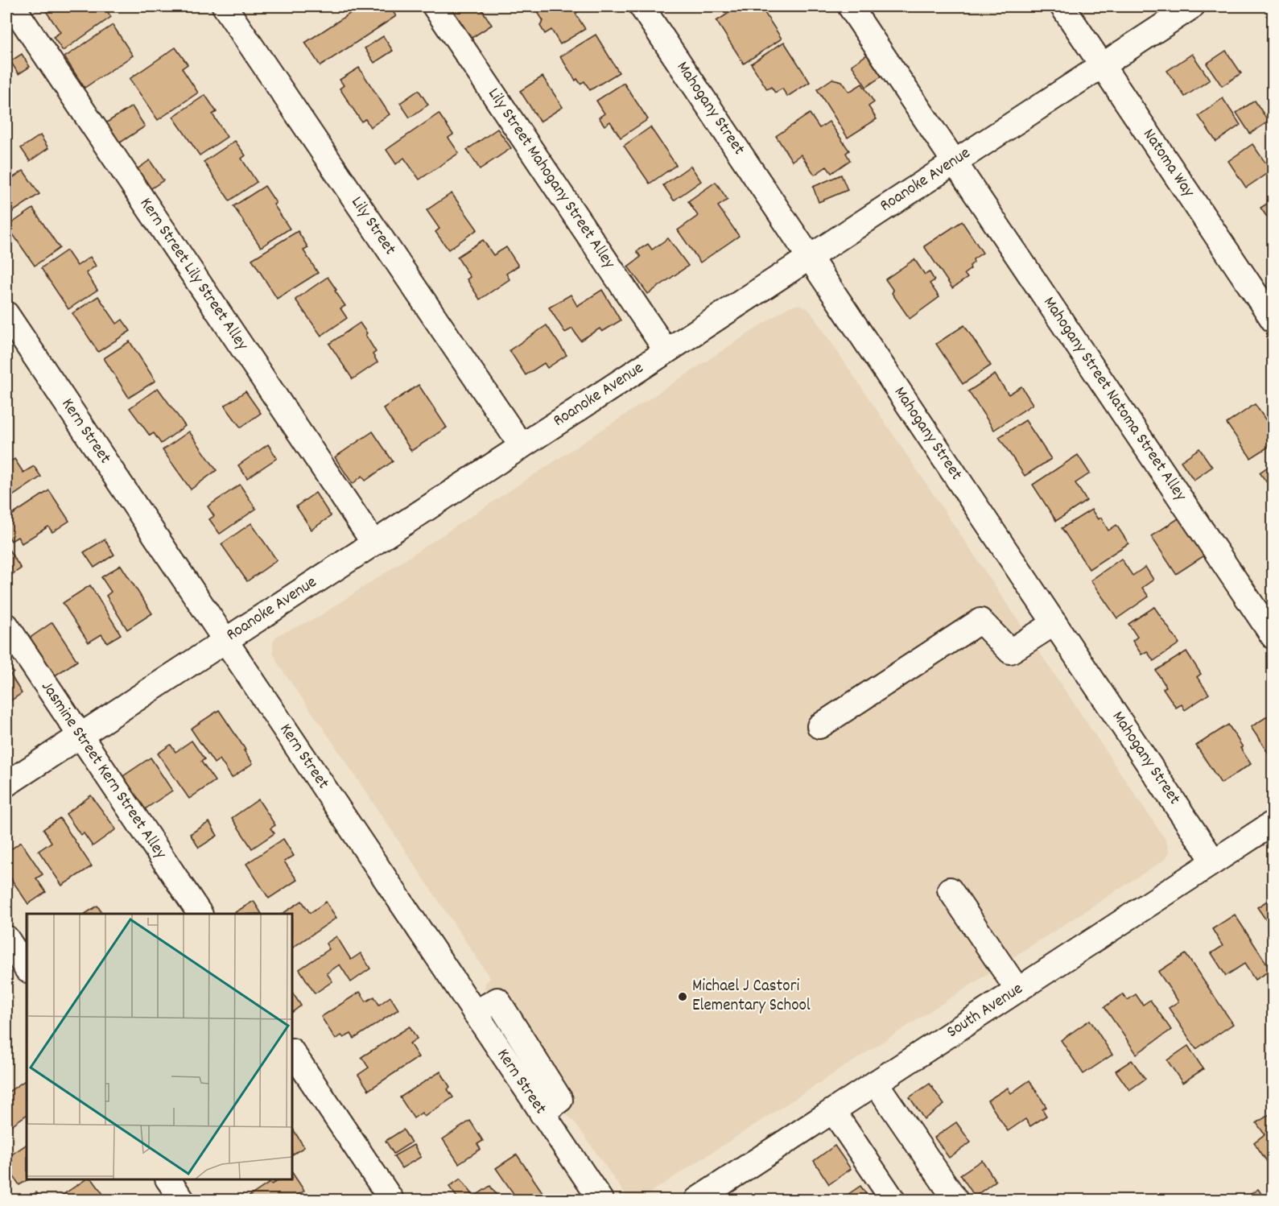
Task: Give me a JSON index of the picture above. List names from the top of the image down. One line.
{"streets":{"street":["Mahogany Street","Natoma Way","Lily Street Mahogany Street Alley","Roanoke Avenue","Lily Street","Kern Street Lily Street Alley","Mahogany Street Natoma Street Alley","Kern Street","Jasmine Street Kern Street Alley","South Avenue"]},"crossings":[["Mahogany Street","Roanoke Avenue"],["Mahogany Street","South Avenue"],["Natoma Way","Roanoke Avenue"],["Lily Street Mahogany Street Alley","Roanoke Avenue"],["Roanoke Avenue","Lily Street"],["Roanoke Avenue","Kern Street Lily Street Alley"],["Roanoke Avenue","Mahogany Street Natoma Street Alley"],["Roanoke Avenue","Kern Street"],["Roanoke Avenue","Jasmine Street Kern Street Alley"]],"places":["Michael J Castori Elementary School"]}
